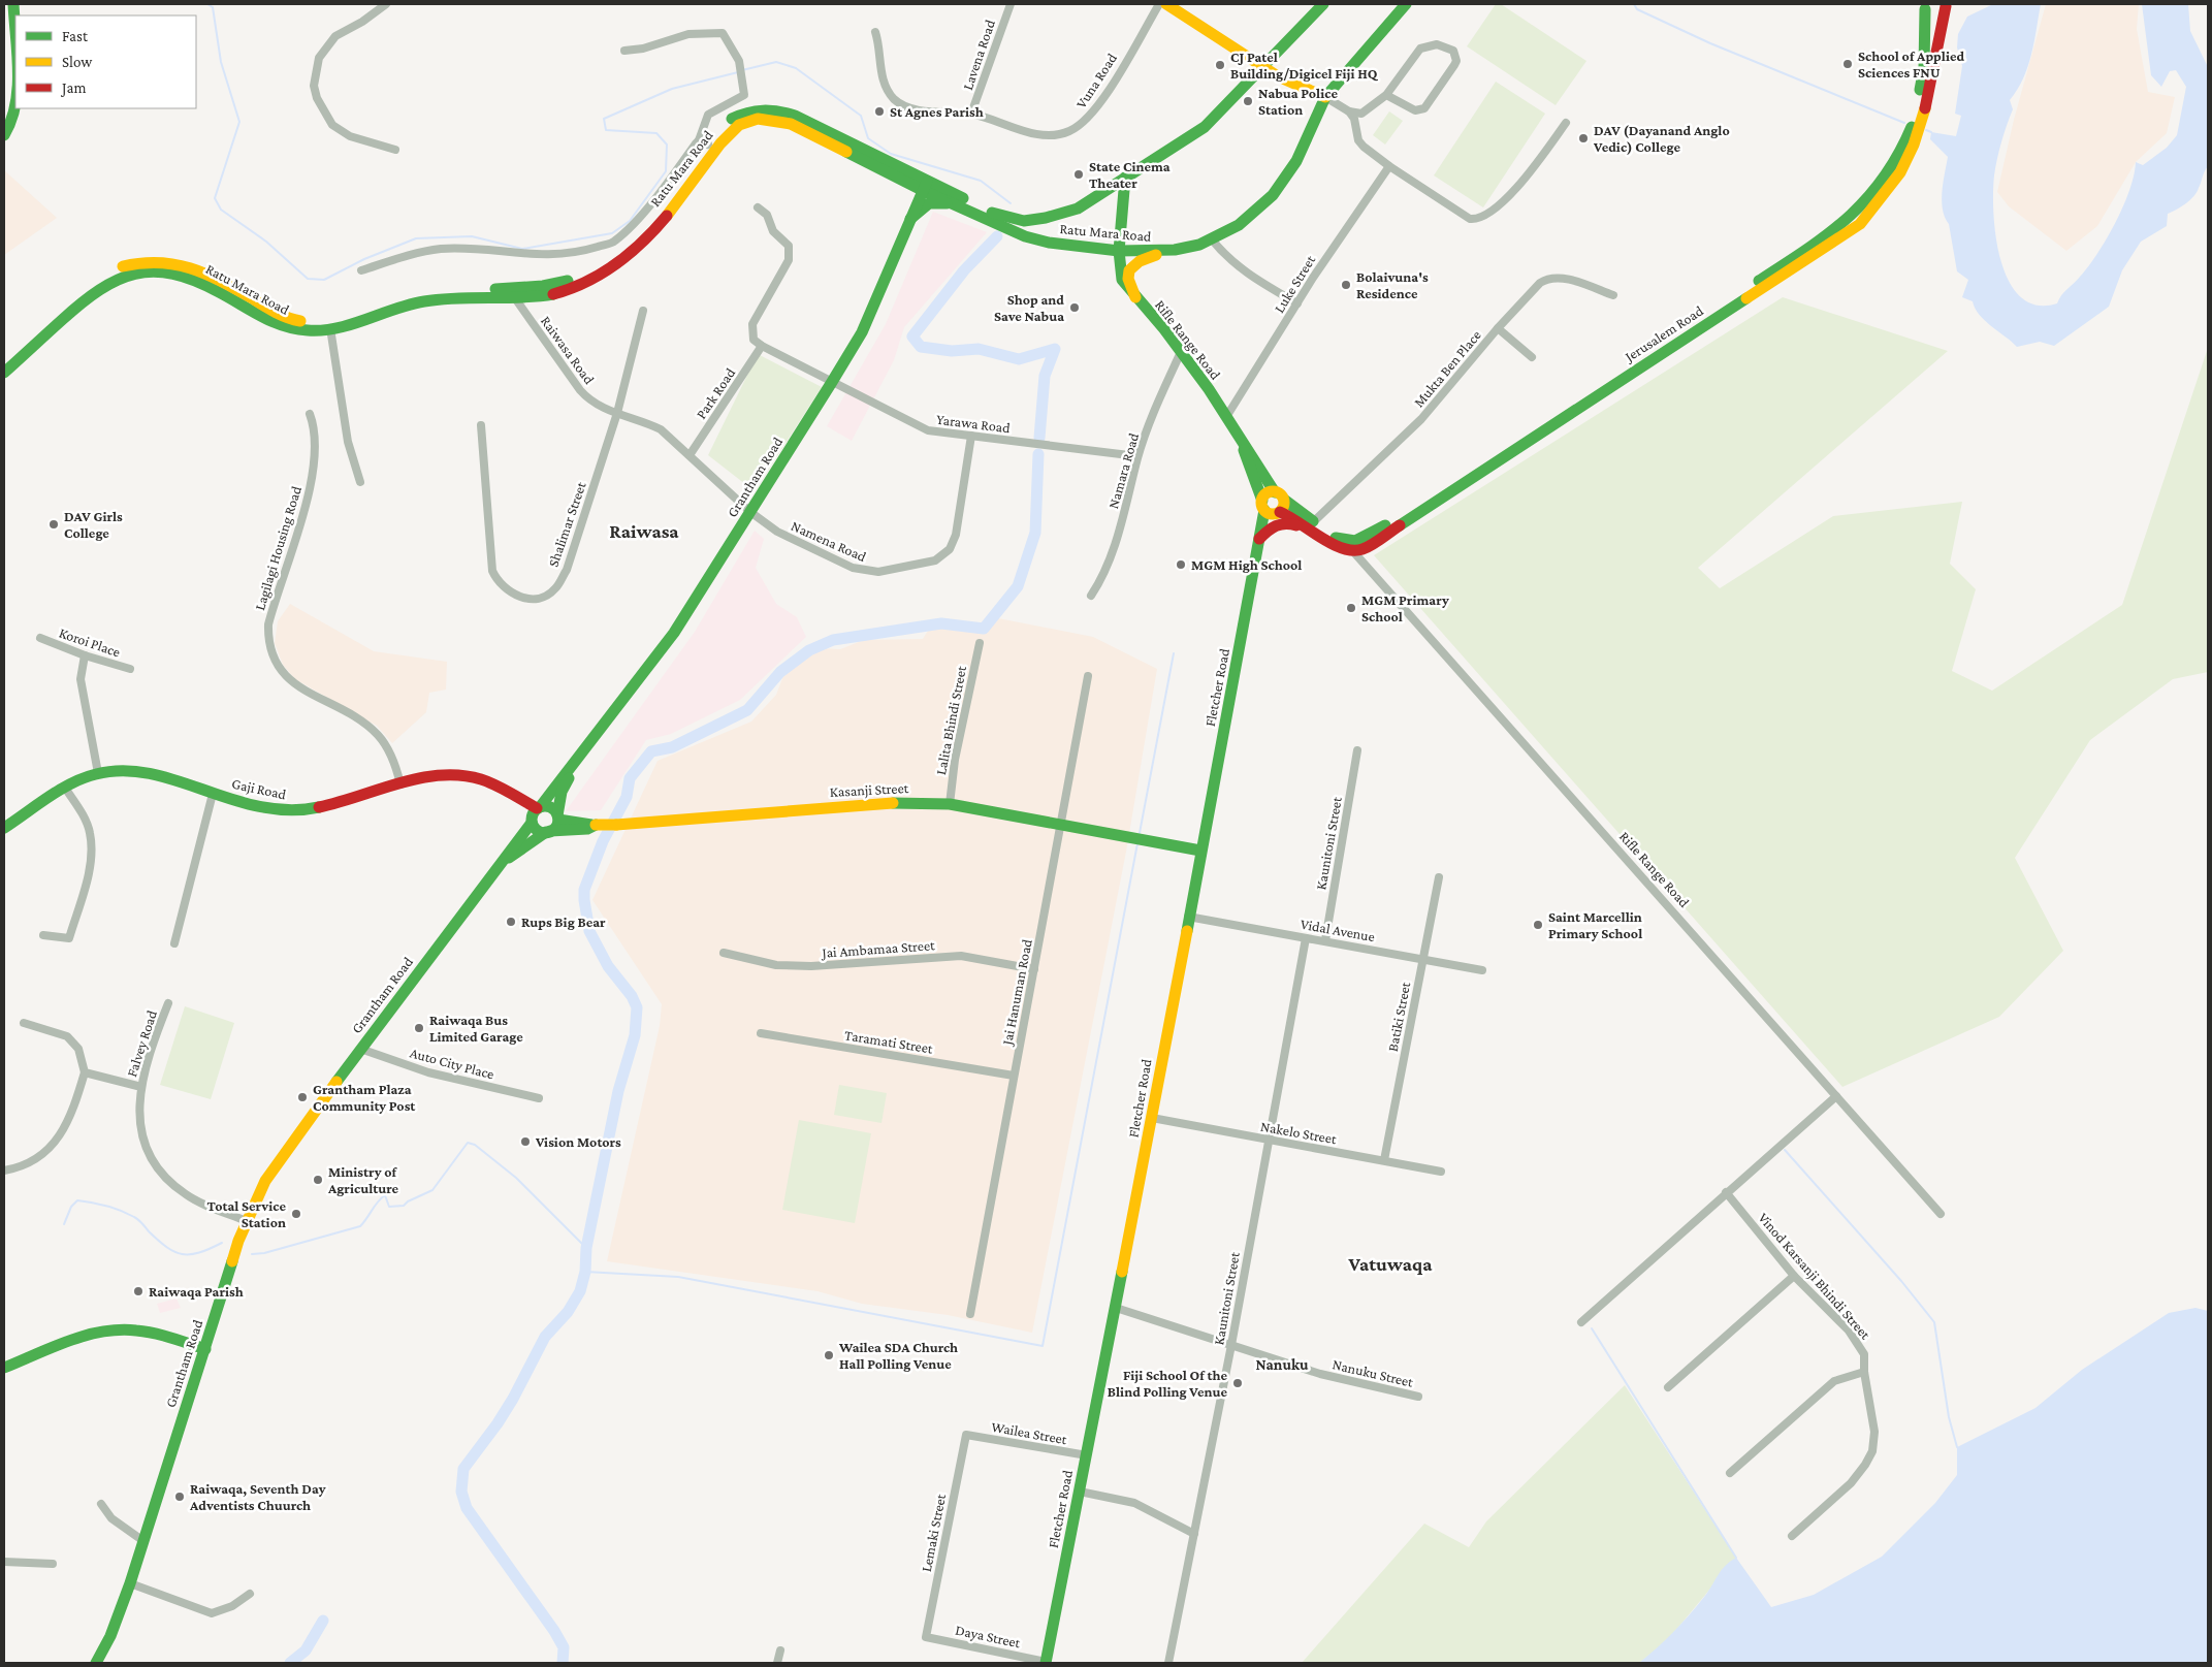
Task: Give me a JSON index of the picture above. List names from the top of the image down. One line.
{"streets":{"main road":["Ratu Mara Road","Jerusalem Road","Rifle Range Road","Grantham Road","Fletcher Road","Gaji Road","Kasanji Street"],"street":["Lavena Road","Vuna Road","Luke Street","Raiwasa Road","Mukta Ben Place","Park Road","Yarawa Road","Namara Road","Shalimar Street","Namena Road","Lagilagi Housing Road","Koroi Place","Lalita Bhindi Street","Kaunitoni Street","Vidal Avenue","Jai Ambamaa Street","Jai Hanuman Road","Batiki Street","Taramati Street","Falvey Road","Auto City Place","Nakelo Street","Vinod Karsanji Bhindi Street","Nanuku Street","Wailea Street","Lemaki Street","Daya Street"]},"crossings":[["Lavena Road","Vuna Road"],["Ratu Mara Road","Rifle Range Road"],["Ratu Mara Road","Raiwasa Road"],["Ratu Mara Road","Grantham Road"],["Luke Street","Rifle Range Road"],["Jerusalem Road","Rifle Range Road"],["Rifle Range Road","Namara Road"],["Rifle Range Road","Fletcher Road"],["Raiwasa Road","Shalimar Street"],["Raiwasa Road","Namena Road"],["Park Road","Yarawa Road"],["Park Road","Namena Road"],["Yarawa Road","Namara Road"],["Yarawa Road","Grantham Road"],["Yarawa Road","Namena Road"],["Grantham Road","Namena Road"],["Grantham Road","Gaji Road"],["Grantham Road","Kasanji Street"],["Grantham Road","Falvey Road"],["Grantham Road","Auto City Place"],["Shalimar Street","Namena Road"],["Lagilagi Housing Road","Gaji Road"],["Fletcher Road","Kasanji Street"],["Fletcher Road","Vidal Avenue"],["Fletcher Road","Nakelo Street"],["Fletcher Road","Nanuku Street"],["Fletcher Road","Wailea Street"],["Fletcher Road","Daya Street"],["Lalita Bhindi Street","Kasanji Street"],["Gaji Road","Kasanji Street"],["Kasanji Street","Jai Hanuman Road"],["Kaunitoni Street","Vidal Avenue"],["Kaunitoni Street","Nakelo Street"],["Kaunitoni Street","Nanuku Street"],["Vidal Avenue","Batiki Street"],["Jai Ambamaa Street","Jai Hanuman Road"],["Jai Hanuman Road","Taramati Street"],["Batiki Street","Nakelo Street"],["Wailea Street","Lemaki Street"],["Lemaki Street","Daya Street"]],"districts":["Raiwasa","Vatuwaqa","Nanuku"],"places":["School of Applied Sciences FNU","CJ Patel Building/Digicel Fiji HQ","Nabua Police Station","St Agnes Parish","DAV (Dayanand Anglo Vedic) College","State Cinema Theater","Bolaivuna's Residence","Shop and Save Nabua","DAV Girls College","MGM High School","MGM Primary School","Rups Big Bear","Saint Marcellin Primary School","Raiwaqa Bus Limited Garage","Grantham Plaza Community Post","Vision Motors","Ministry of Agriculture","Total Service Station","Raiwaqa Parish","Wailea SDA Church Hall Polling Venue","Fiji School Of the Blind Polling Venue","Raiwaqa, Seventh Day Adventists Chuurch"],"legend":["Fast","Slow","Jam"]}
